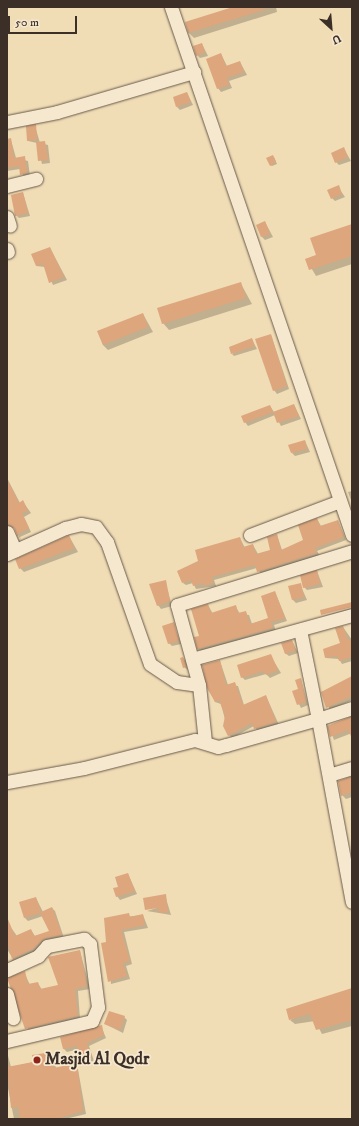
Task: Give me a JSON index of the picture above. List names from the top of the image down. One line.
{"places":["Masjid Al Qodr"],"scale_bar":"50 m","north":"bottom right"}
